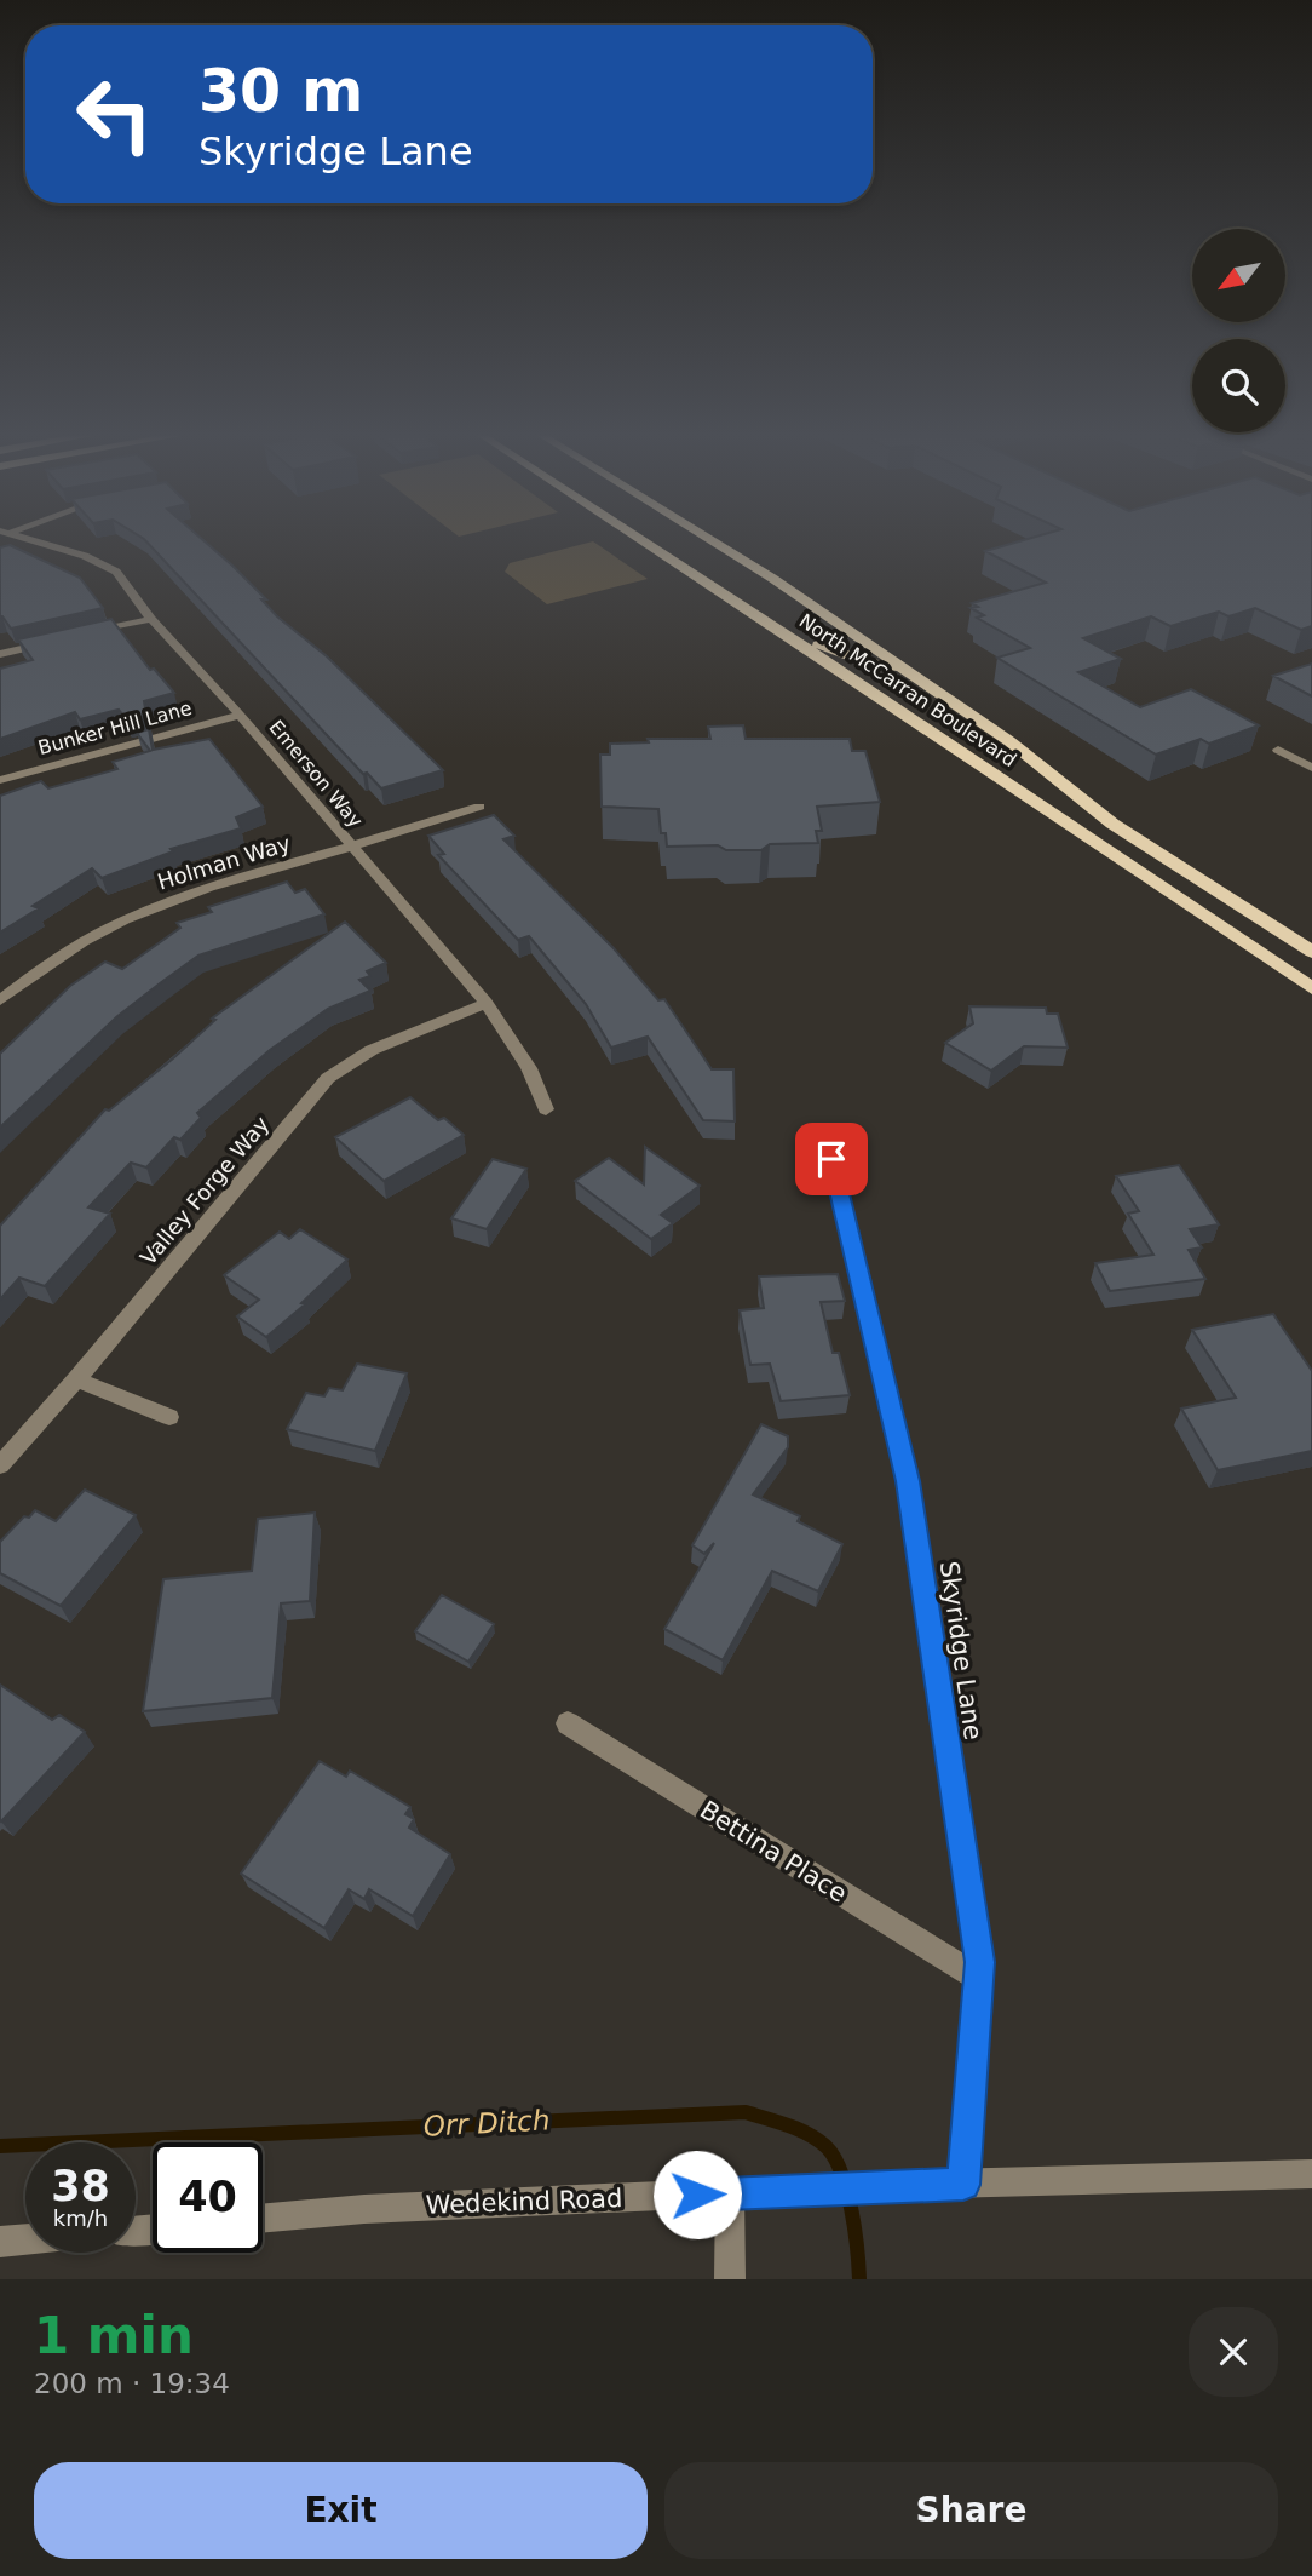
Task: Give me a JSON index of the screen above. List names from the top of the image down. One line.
{"streets":{"main road":["North McCarran Boulevard"],"street":["Bunker Hill Lane","Emerson Way","Holman Way","Valley Forge Way","Skyridge Lane","Bettina Place","Wedekind Road"]},"crossings":[["Bunker Hill Lane","Emerson Way"],["Emerson Way","Holman Way"],["Emerson Way","Valley Forge Way"],["Skyridge Lane","Bettina Place"],["Skyridge Lane","Wedekind Road"]],"water":["Orr Ditch"],"north":"bottom left","page":{"turn":["30 m","Skyridge Lane"],"speed":"38 km/h","limit":"40","heading":["1 min","200 m · 19:34"],"buttons":["Exit","Share"]}}
